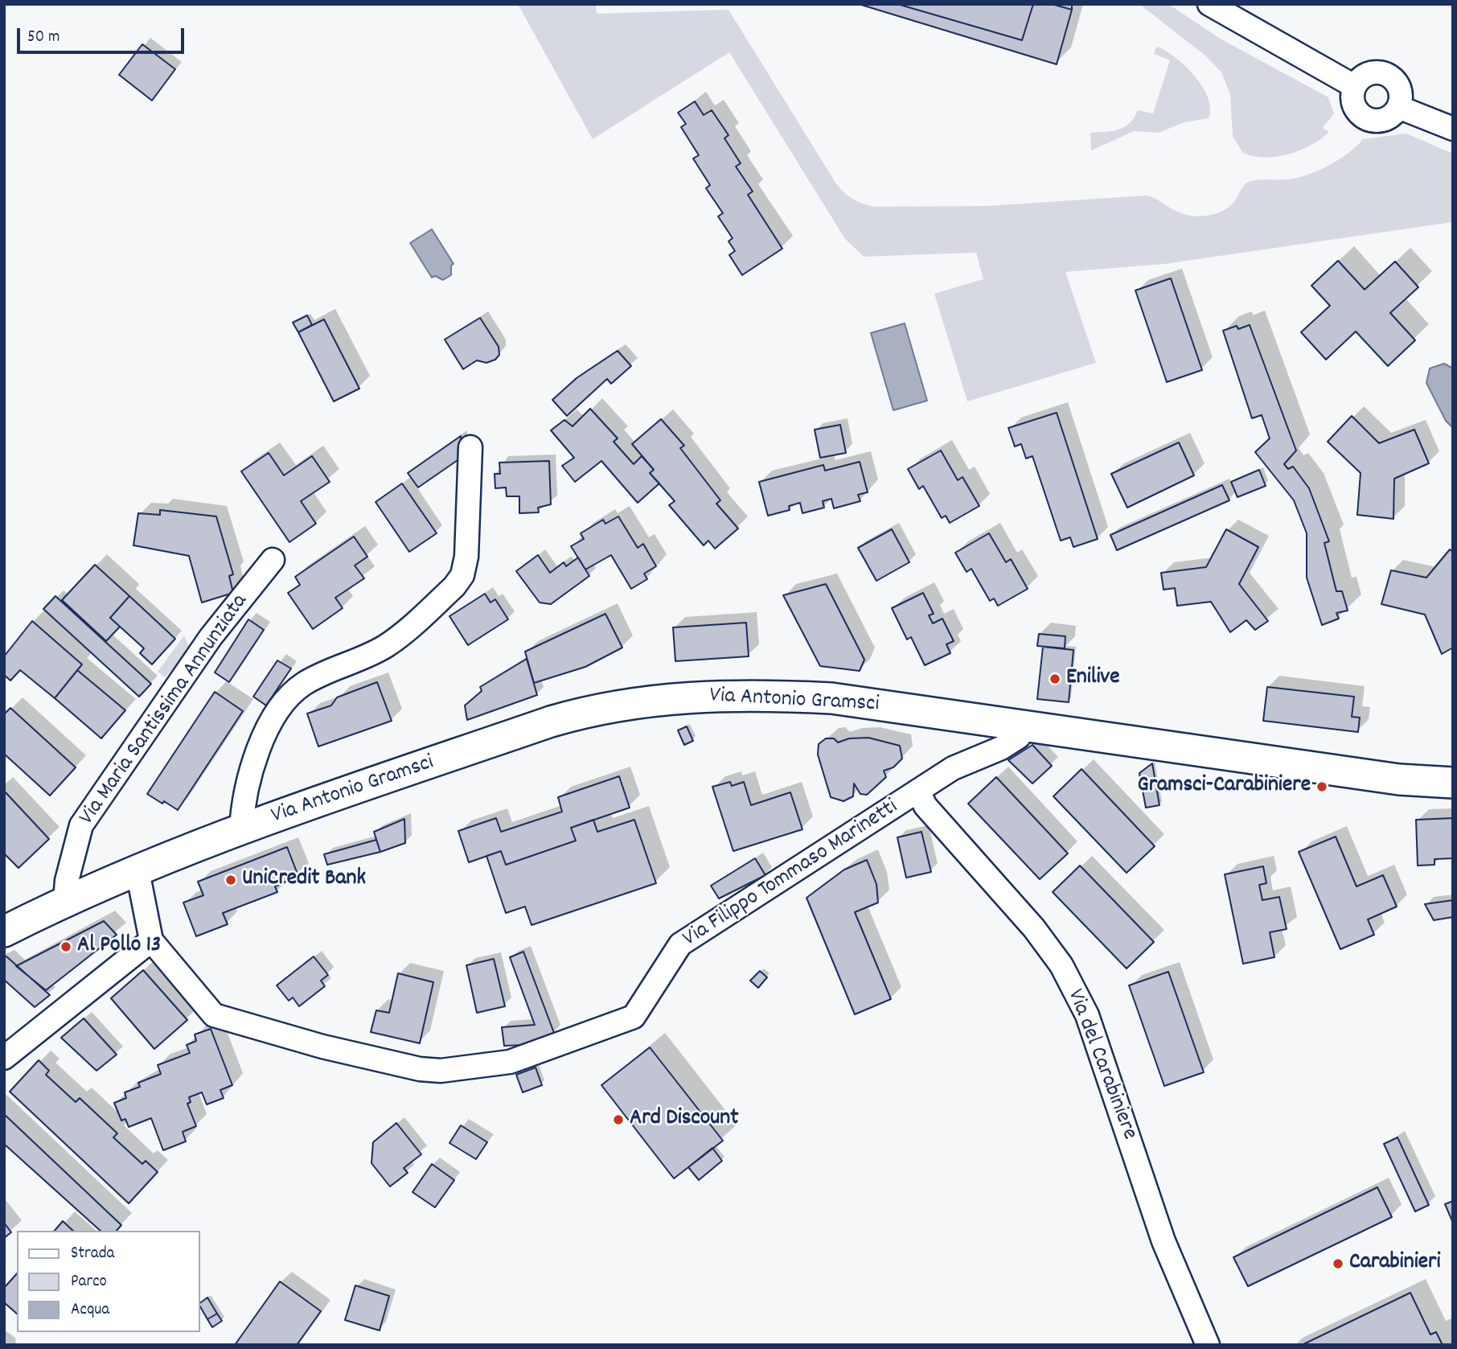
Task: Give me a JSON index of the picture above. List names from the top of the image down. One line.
{"streets":{"main road":["Via Antonio Gramsci"],"street":["Via Maria Santissima Annunziata","Via Filippo Tommaso Marinetti","Via del Carabiniere"]},"crossings":[["Via Antonio Gramsci","Via Maria Santissima Annunziata"],["Via Antonio Gramsci","Via Filippo Tommaso Marinetti"],["Via Filippo Tommaso Marinetti","Via del Carabiniere"]],"places":["Enilive","Gramsci-Carabiniere","UniCredit Bank","Al Pollo 13","Ard Discount","Carabinieri"],"legend":["Strada","Parco","Acqua"],"scale_bar":"50 m"}
